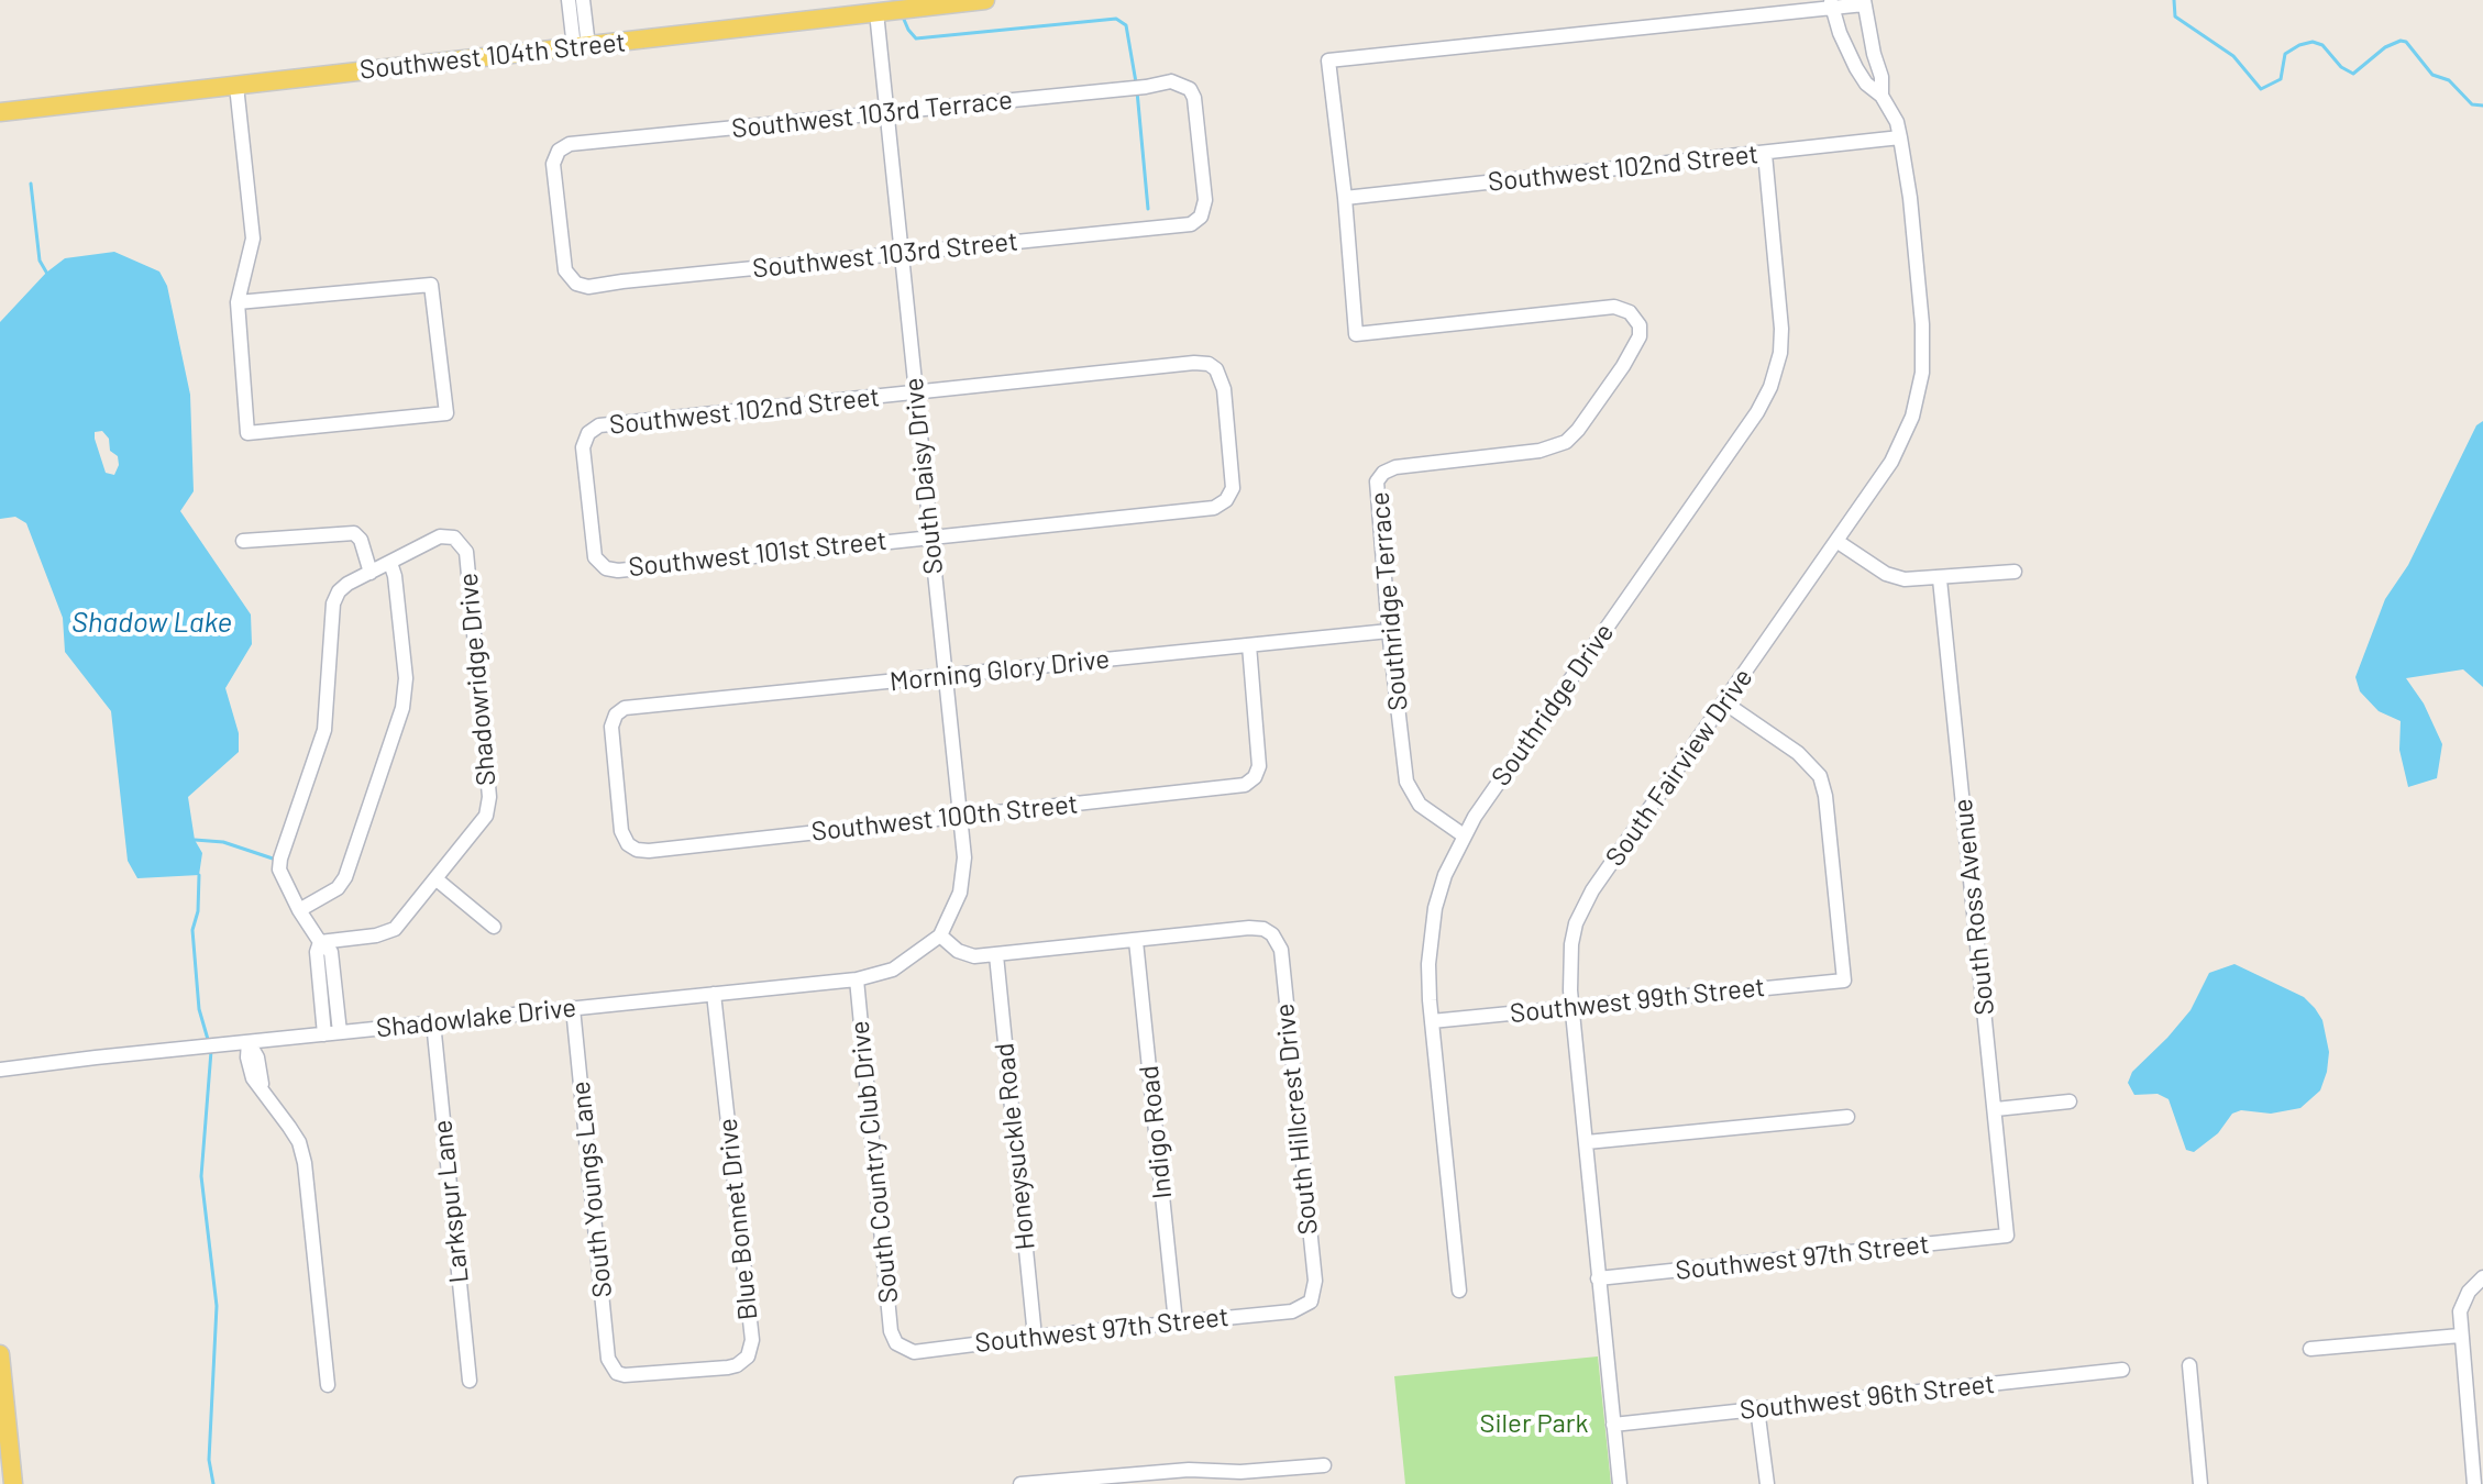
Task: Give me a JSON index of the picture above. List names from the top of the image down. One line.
{"streets":{"main road":["Southwest 104th Street"],"street":["Southwest 103rd Terrace","Southwest 102nd Street","Southwest 103rd Street","South Daisy Drive","Southwest 101st Street","Southridge Terrace","Morning Glory Drive","Shadowridge Drive","Southridge Drive","South Fairview Drive","Southwest 100th Street","South Ross Avenue","Southwest 99th Street","Shadowlake Drive","South Hillcrest Drive","Indigo Road","Honeysuckle Road","South Country Club Drive","South Youngs Lane","Larkspur Lane","Blue Bonnet Drive","Southwest 97th Street","Southwest 96th Street"]},"crossings":[["Southwest 104th Street","South Daisy Drive"],["Southwest 103rd Terrace","Southwest 103rd Street"],["Southwest 103rd Terrace","South Daisy Drive"],["Southwest 102nd Street","South Daisy Drive"],["Southwest 102nd Street","Southwest 101st Street"],["Southwest 102nd Street","Southridge Terrace"],["Southwest 102nd Street","Southridge Drive"],["Southwest 102nd Street","South Fairview Drive"],["Southwest 103rd Street","South Daisy Drive"],["South Daisy Drive","Southwest 101st Street"],["South Daisy Drive","Morning Glory Drive"],["South Daisy Drive","Southwest 100th Street"],["South Daisy Drive","Shadowlake Drive"],["Southridge Terrace","Morning Glory Drive"],["Southridge Terrace","Southridge Drive"],["Morning Glory Drive","Southwest 100th Street"],["Southridge Drive","Southwest 99th Street"],["South Fairview Drive","Southwest 99th Street"],["South Fairview Drive","Southwest 97th Street"],["South Fairview Drive","Southwest 96th Street"],["South Ross Avenue","Southwest 97th Street"],["Shadowlake Drive","South Country Club Drive"],["Shadowlake Drive","South Youngs Lane"],["Shadowlake Drive","Larkspur Lane"],["Shadowlake Drive","Blue Bonnet Drive"],["South Hillcrest Drive","Indigo Road"],["South Hillcrest Drive","Southwest 97th Street"],["Indigo Road","Southwest 97th Street"],["Honeysuckle Road","Southwest 97th Street"],["South Country Club Drive","Southwest 97th Street"],["South Youngs Lane","Blue Bonnet Drive"]],"water":["Shadow Lake"],"parks":["Siler Park"]}
